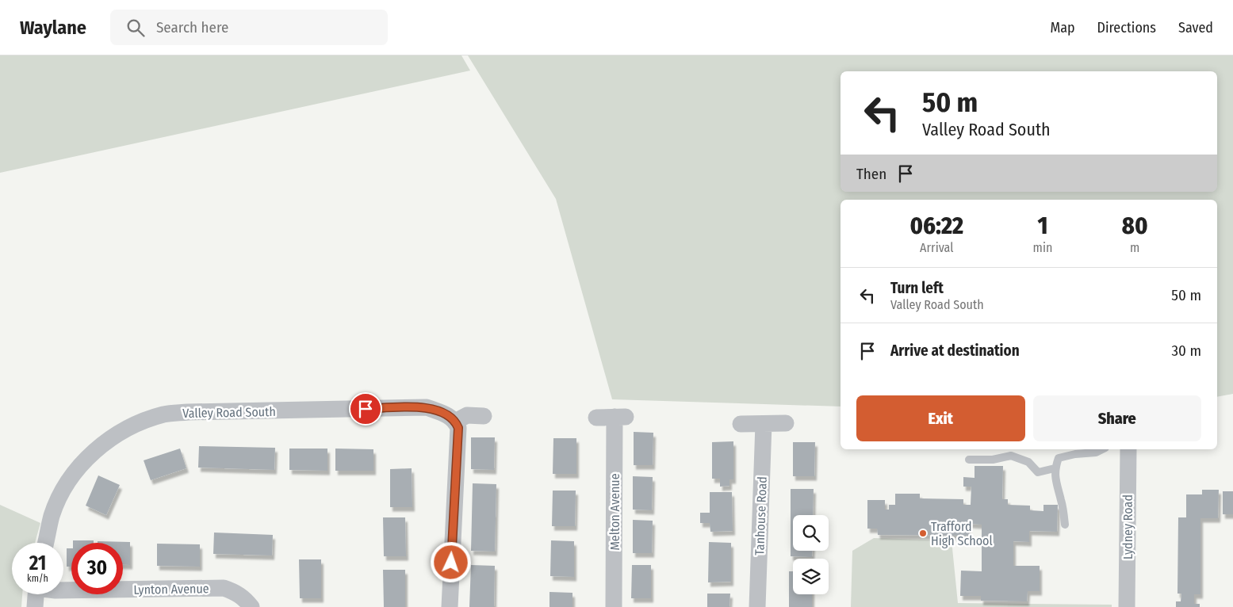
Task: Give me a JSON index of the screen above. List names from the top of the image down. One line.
{"streets":{"street":["Valley Road South","Melton Avenue","Tanhouse Road","Lydney Road","Lynton Avenue"]},"places":["Trafford High School"],"page":{"header":"Waylane","search":"Search here","nav":["Map","Directions","Saved"],"turn":["50 m","Valley Road South"],"then":"Then","eta":["06:22","Arrival","1","min","80","m"],"list":[{"name":"Turn left","note":"Valley Road South","value":"50 m"},{"name":"Arrive at destination","value":"30 m"}],"buttons":["Exit","Share"],"speed":"21 km/h","limit":"30"}}
